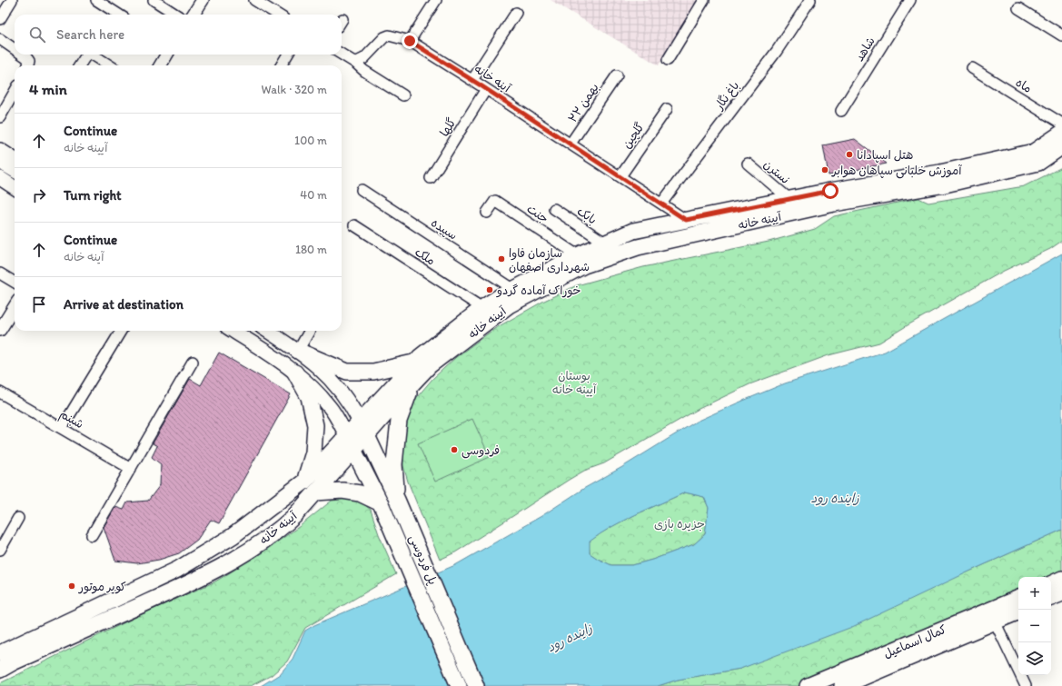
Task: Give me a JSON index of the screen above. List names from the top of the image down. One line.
{"streets":{"main road":["آیینه خانه","پل فردوسی","کمال اسماعیل"],"street":["شاهد","آینه خانه","ماه","باغ نگار","۲۲ بهمن","گلها","گلچین","نسترن","جنت","بابک","سپیده","ملک","شبنم"]},"crossings":[["آینه خانه","باغ نگار"],["آینه خانه","۲۲ بهمن"],["آینه خانه","گلها"],["آینه خانه","گلچین"],["آینه خانه","آیینه خانه"],["نسترن","آیینه خانه"],["جنت","آیینه خانه"],["بابک","آیینه خانه"],["آیینه خانه","سپیده"],["آیینه خانه","ملک"],["آیینه خانه","پل فردوسی"]],"water":["زاینده رود"],"parks":["بوستان آیینه خانه","جزیره بازی"],"places":["هتل اسپادانا","آموزش خلبانی سپاهان هوابر","سازمان فاوا شهرداری اصفهان","خوراک آماده گردو","فردوسی","کویر موتور"],"page":{"search":"Search here","heading":["4 min","Walk · 320 m"],"list":[["Continue","آیینه خانه","100 m"],["Turn right","40 m"],["Continue","آینه خانه","180 m"],"Arrive at destination"],"map_buttons":["+","−"]}}
